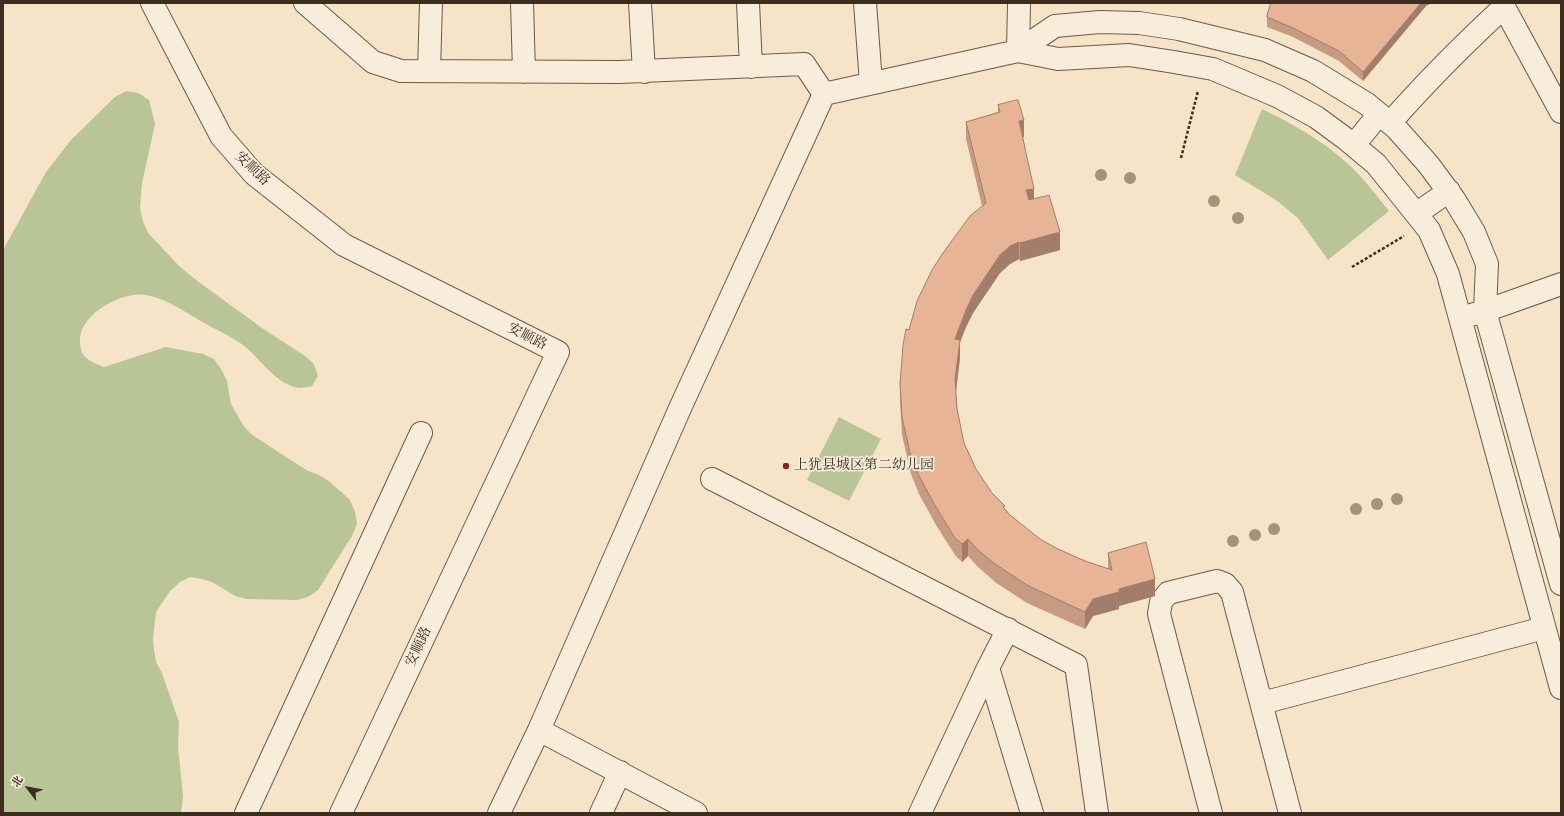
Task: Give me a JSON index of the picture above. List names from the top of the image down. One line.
{"streets":{"street":["安顺路"]},"places":["上犹县城区第二幼儿园"],"north":"top left"}
